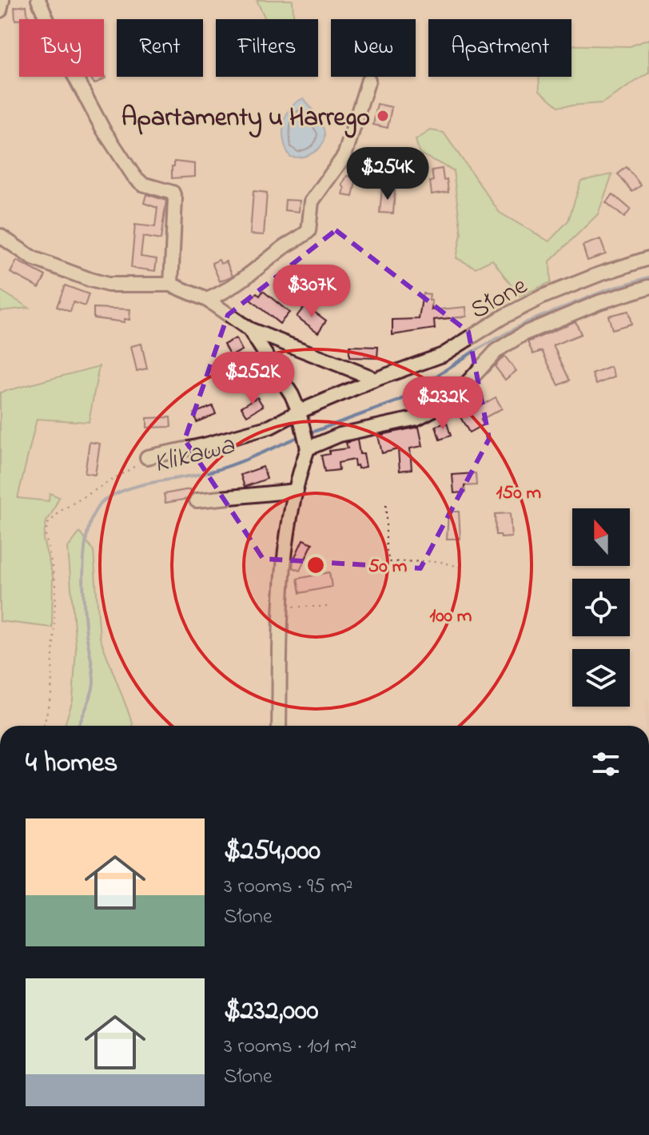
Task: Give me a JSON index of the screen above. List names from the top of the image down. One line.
{"streets":{"street":["Słone"]},"water":["Klikawa"],"places":["Apartamenty u Harrego"],"north":"top","page":{"chip":["Buy","Rent","Filters","New","Apartment"],"price":["$254K","$307K","$252K","$232K"],"heading":"4 homes","list":[{"name":"$254,000","note":"3 rooms · 95 m² · Słone"},{"name":"$232,000","note":"3 rooms · 101 m² · Słone"}]},"rings":["150 m","50 m","100 m"]}
